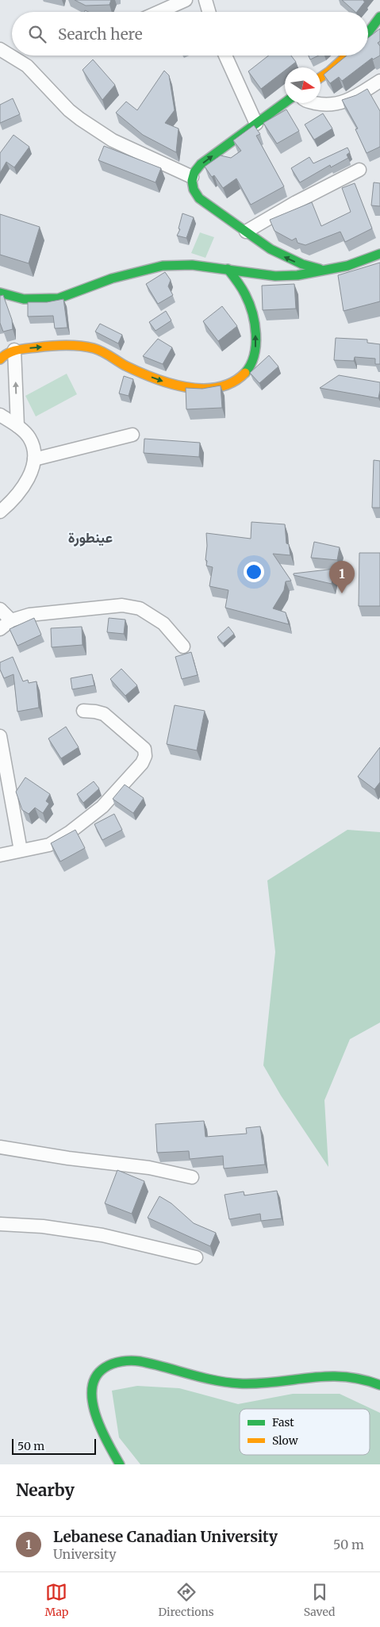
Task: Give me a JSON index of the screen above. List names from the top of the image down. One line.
{"districts":["عينطورة"],"legend":["Fast","Slow"],"scale_bar":"50 m","north":"right","page":{"search":"Search here","pins":"1","scale":"50 m","heading":"Nearby","list":[{"mark":"1","name":"Lebanese Canadian University","note":"University","value":"50 m"}],"nav":["Map","Directions","Saved"]}}
